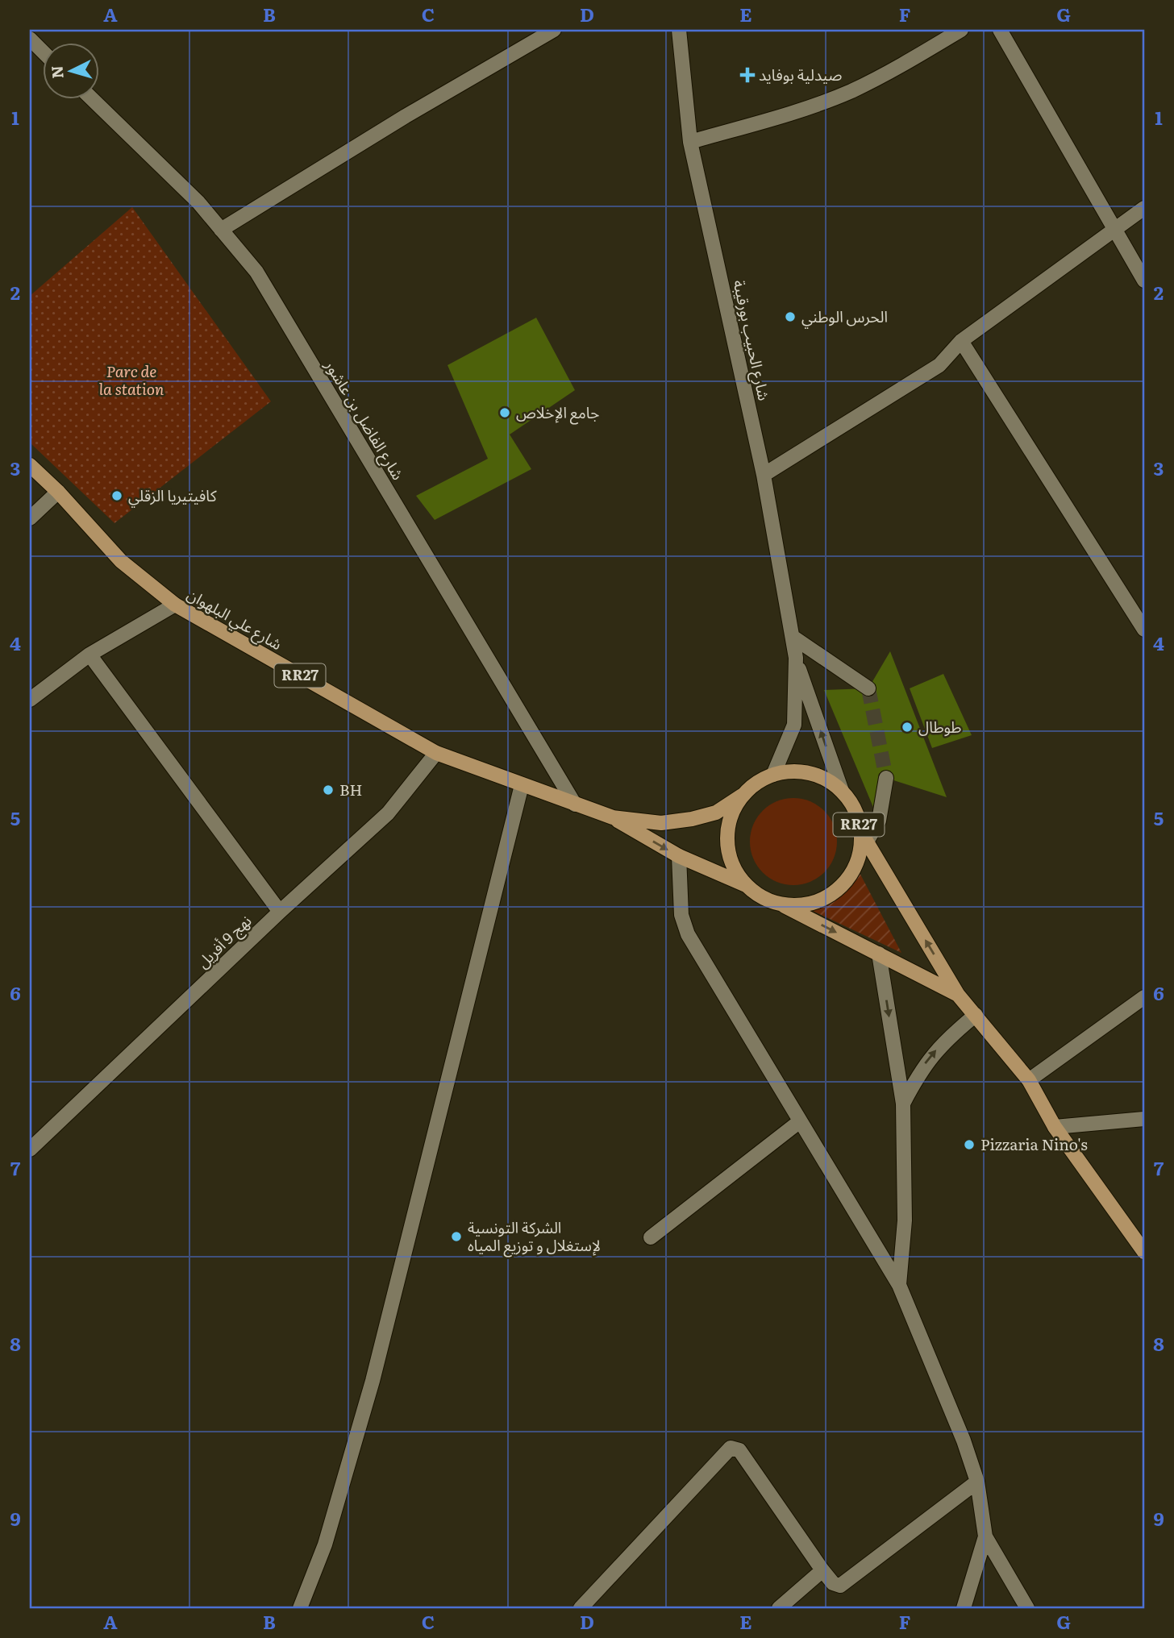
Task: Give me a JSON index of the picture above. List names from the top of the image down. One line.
{"streets":{"main road":["شارع علي البلهوان","RR27"],"street":["شارع الحبيب بورقيبة","شارع الفاضل بن عاشور","نهج 9 أفريل"]},"crossings":[["شارع الفاضل بن عاشور","شارع علي البلهوان"],["شارع علي البلهوان","RR27"],["شارع علي البلهوان","نهج 9 أفريل"]],"parks":["Parc de la station"],"places":{"health":["صيدلية بوفايد"],"other":["الحرس الوطني","جامع الإخلاص","كافيتيريا الزقلي","طوطال","BH","Pizzaria Nino's","الشركة التونسية لإستغلال و توزيع المياه"]},"north":"left","grid":{"columns":["A","B","C","D","E","F","G"],"rows":["1","2","3","4","5","6","7","8","9"]}}
